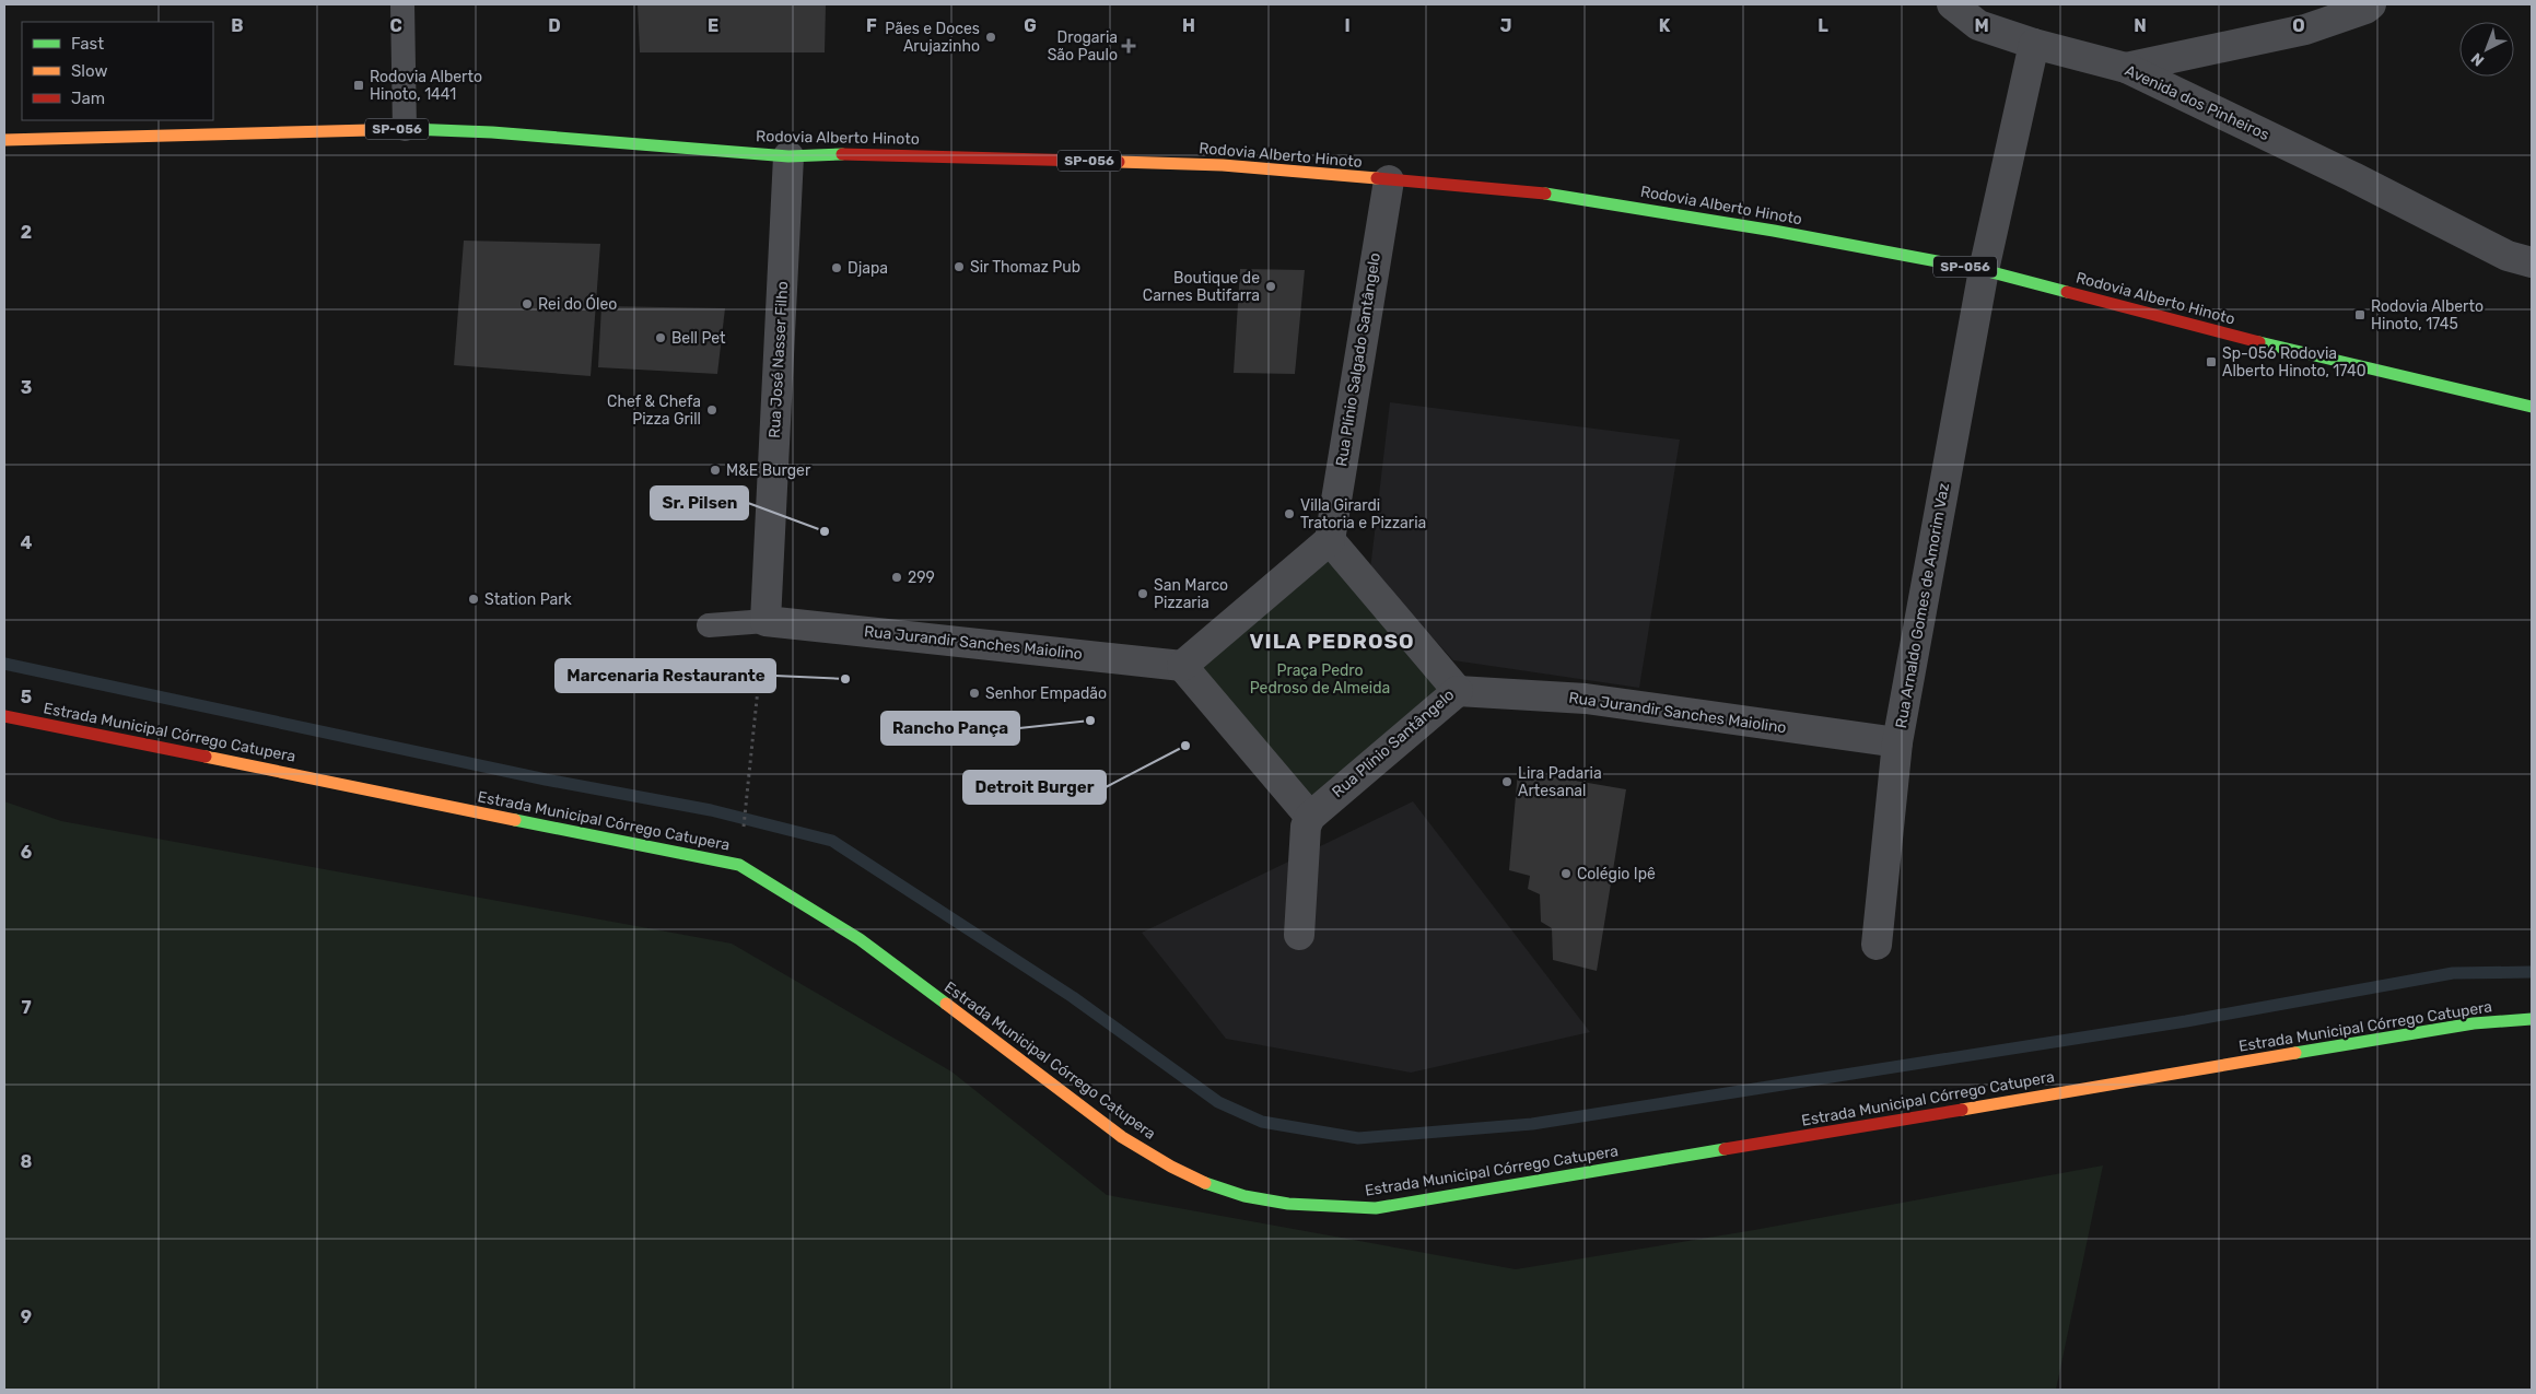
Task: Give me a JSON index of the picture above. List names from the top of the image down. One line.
{"streets":{"street":["Avenida dos Pinheiros","SP-056","Rodovia Alberto Hinoto","Rua José Nasser Filho","Rua Plínio Salgado Santângelo","Rua Arnaldo Gomes de Amorim Vaz","Rua Jurandir Sanches Maiolino","Estrada Municipal Córrego Catupera","Rua Plínio Santângelo"]},"crossings":[["Rodovia Alberto Hinoto","Rua José Nasser Filho"],["Rodovia Alberto Hinoto","Rua Plínio Salgado Santângelo"],["Rodovia Alberto Hinoto","Rua Arnaldo Gomes de Amorim Vaz"],["Rua José Nasser Filho","Rua Jurandir Sanches Maiolino"],["Rua Plínio Salgado Santângelo","Rua Plínio Santângelo"],["Rua Arnaldo Gomes de Amorim Vaz","Rua Jurandir Sanches Maiolino"],["Rua Jurandir Sanches Maiolino","Rua Plínio Santângelo"]],"districts":["VILA PEDROSO"],"parks":["Praça Pedro Pedroso de Almeida"],"places":{"other":["Pães e Doces Arujazinho","Sir Thomaz Pub","Djapa","Boutique de Carnes Butifarra","Rei do Óleo","Bell Pet","Chef & Chefa Pizza Grill","M&E Burger","Villa Girardi Tratoria e Pizzaria","Sr. Pilsen","299","San Marco Pizzaria","Station Park","Marcenaria Restaurante","Senhor Empadão","Rancho Pança","Detroit Burger","Lira Padaria Artesanal","Colégio Ipê"],"health":["Drogaria São Paulo"],"transit":["Rodovia Alberto Hinoto, 1441","Rodovia Alberto Hinoto, 1745","Sp-056 Rodovia Alberto Hinoto, 1740"]},"legend":["Fast","Slow","Jam"],"north":"bottom left","grid":{"columns":["B","C","D","E","F","G","H","I","J","K","L","M","N","O"],"rows":["2","3","4","5","6","7","8","9"]}}
